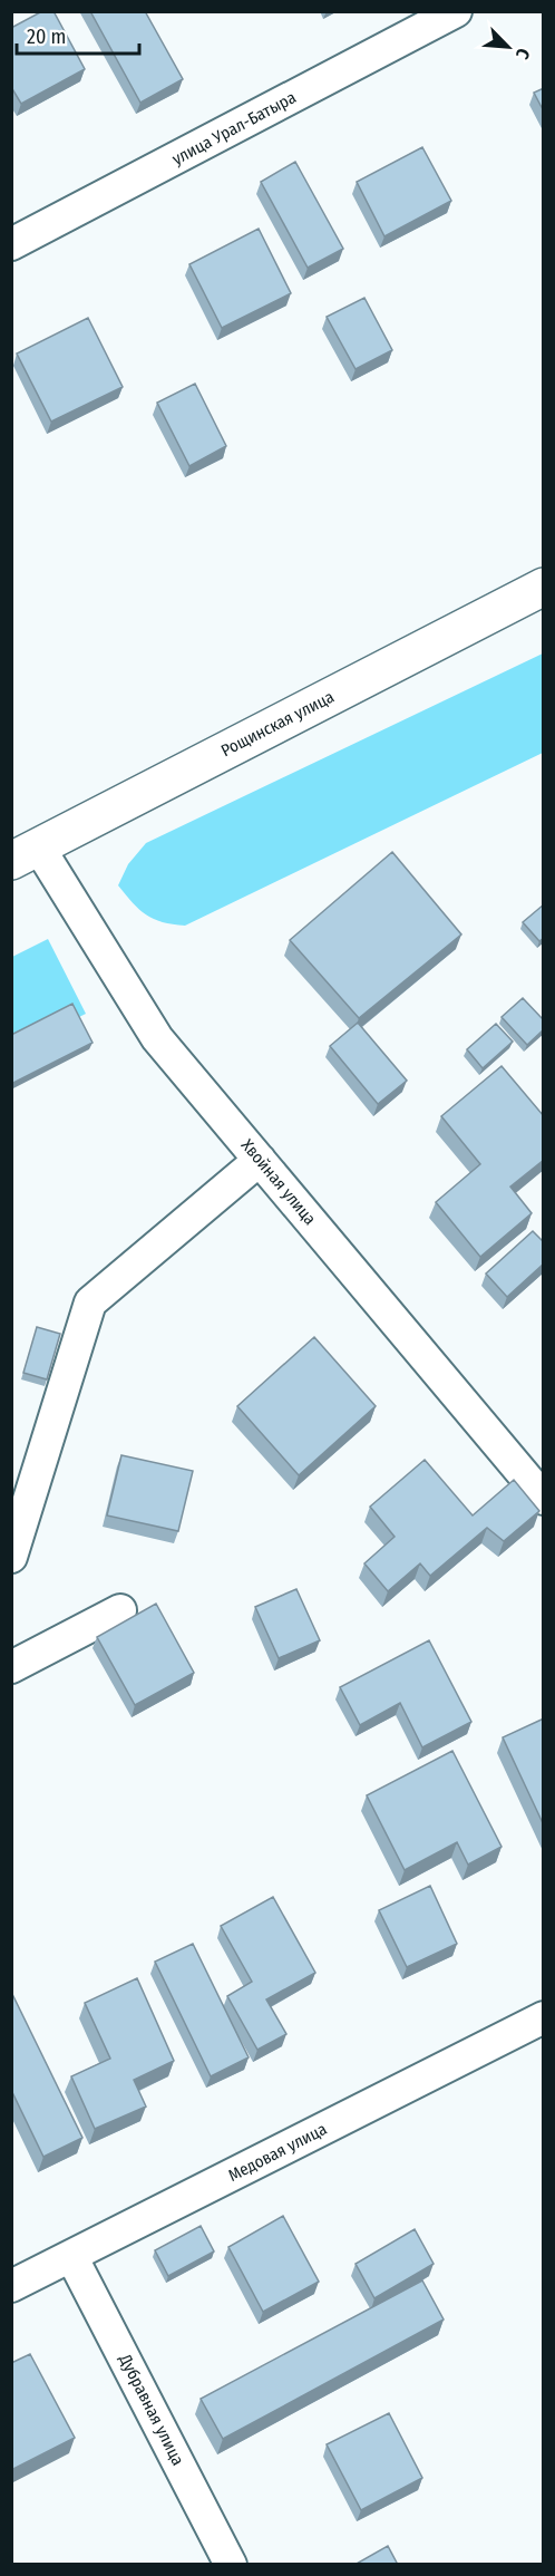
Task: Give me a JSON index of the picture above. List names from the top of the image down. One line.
{"streets":{"street":["улица Урал-Батыра","Рощинская улица","Хвойная улица","Медовая улица","Дубравная улица"]},"crossings":[["Рощинская улица","Хвойная улица"],["Медовая улица","Дубравная улица"]],"scale_bar":"20 m","north":"bottom right"}
